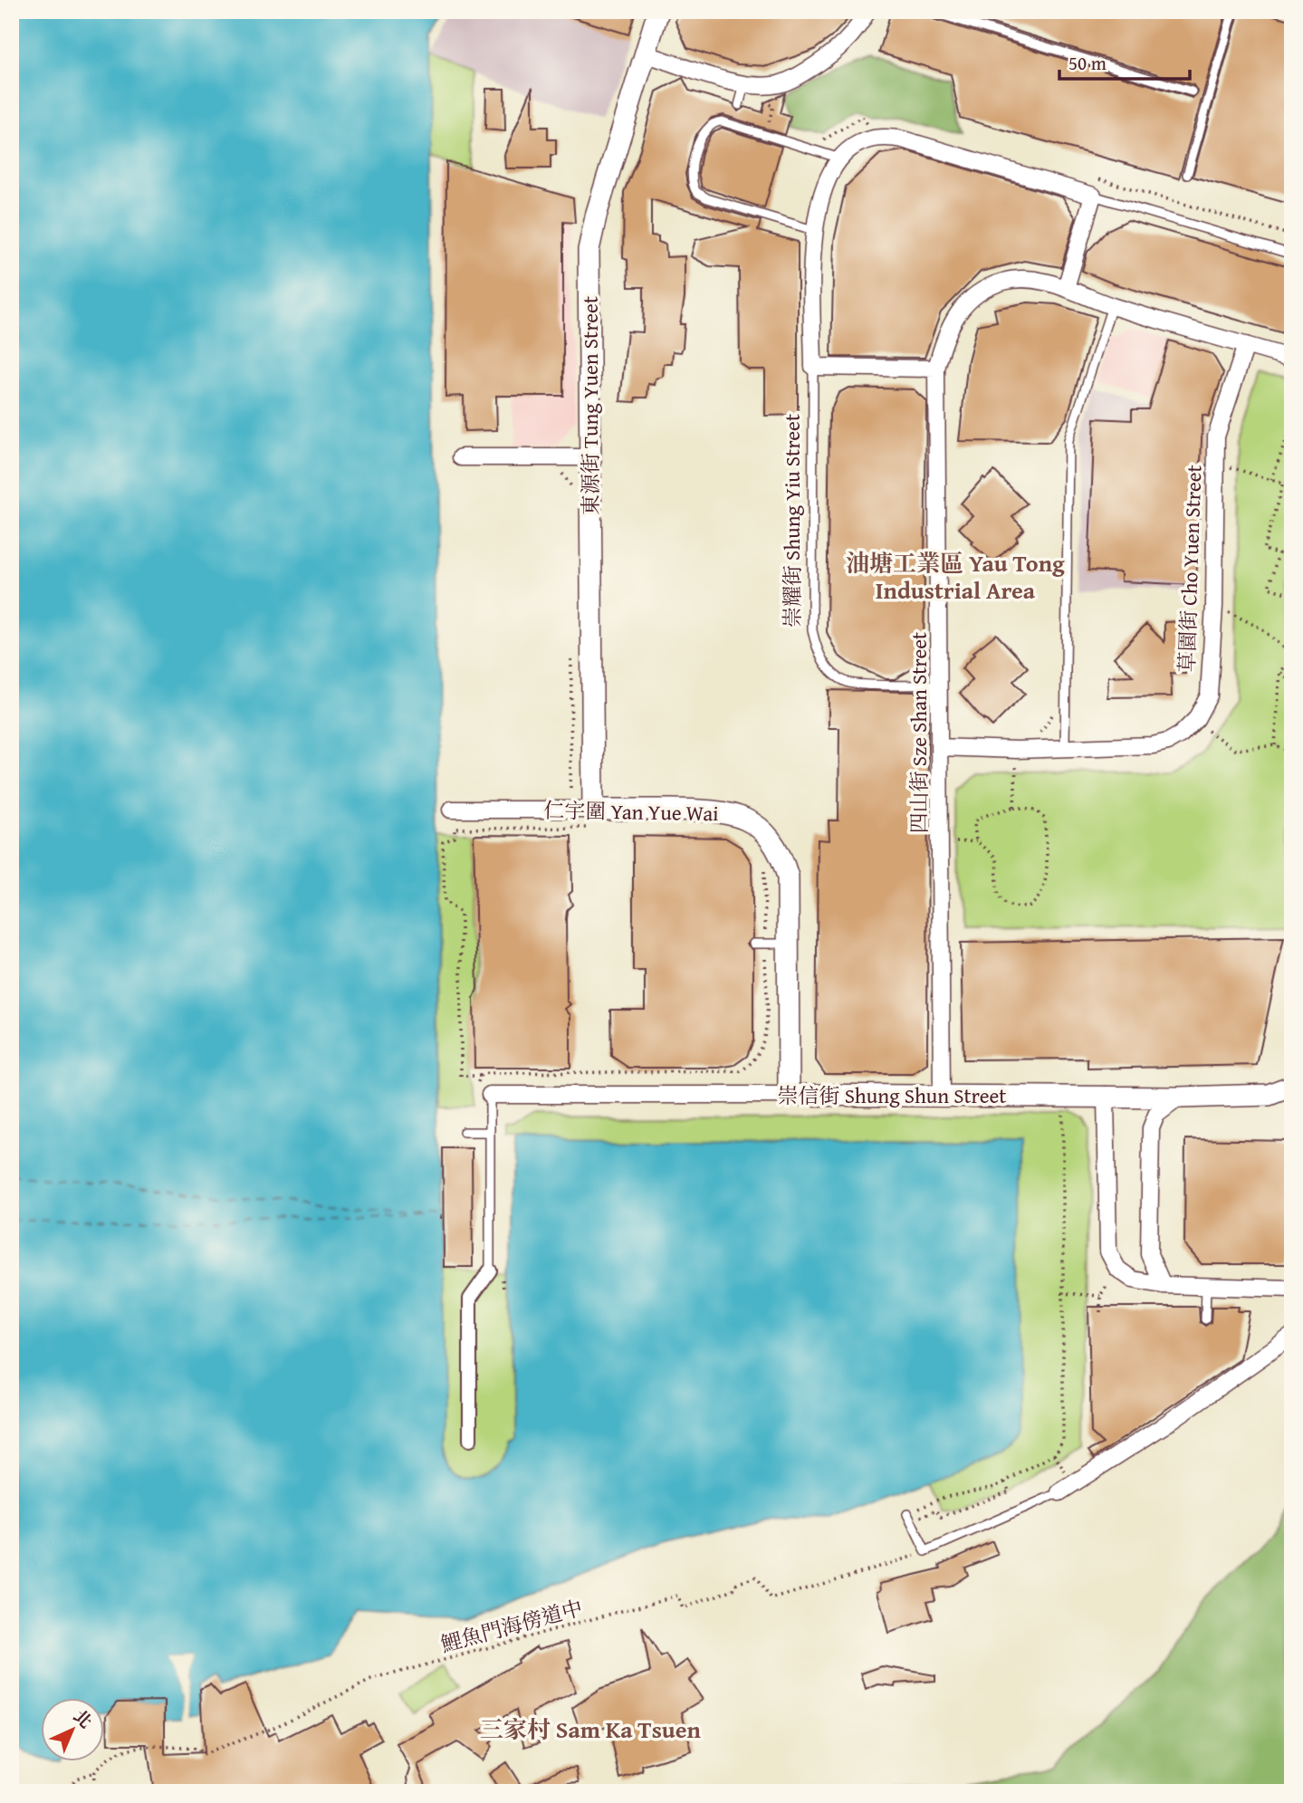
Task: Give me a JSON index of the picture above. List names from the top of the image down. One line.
{"streets":{"street":["東源街 Tung Yuen Street","崇耀街 Shung Yiu Street","草園街 Cho Yuen Street","四山街 Sze Shan Street","仁宇圍 Yan Yue Wai","崇信街 Shung Shun Street"],"path":["鯉魚門海傍道中"]},"crossings":[["東源街 Tung Yuen Street","仁宇圍 Yan Yue Wai"],["崇耀街 Shung Yiu Street","四山街 Sze Shan Street"],["草園街 Cho Yuen Street","四山街 Sze Shan Street"],["四山街 Sze Shan Street","崇信街 Shung Shun Street"],["仁宇圍 Yan Yue Wai","崇信街 Shung Shun Street"]],"districts":["油塘工業區 Yau Tong Industrial Area","三家村 Sam Ka Tsuen"],"scale_bar":"50 m","north":"top right"}
